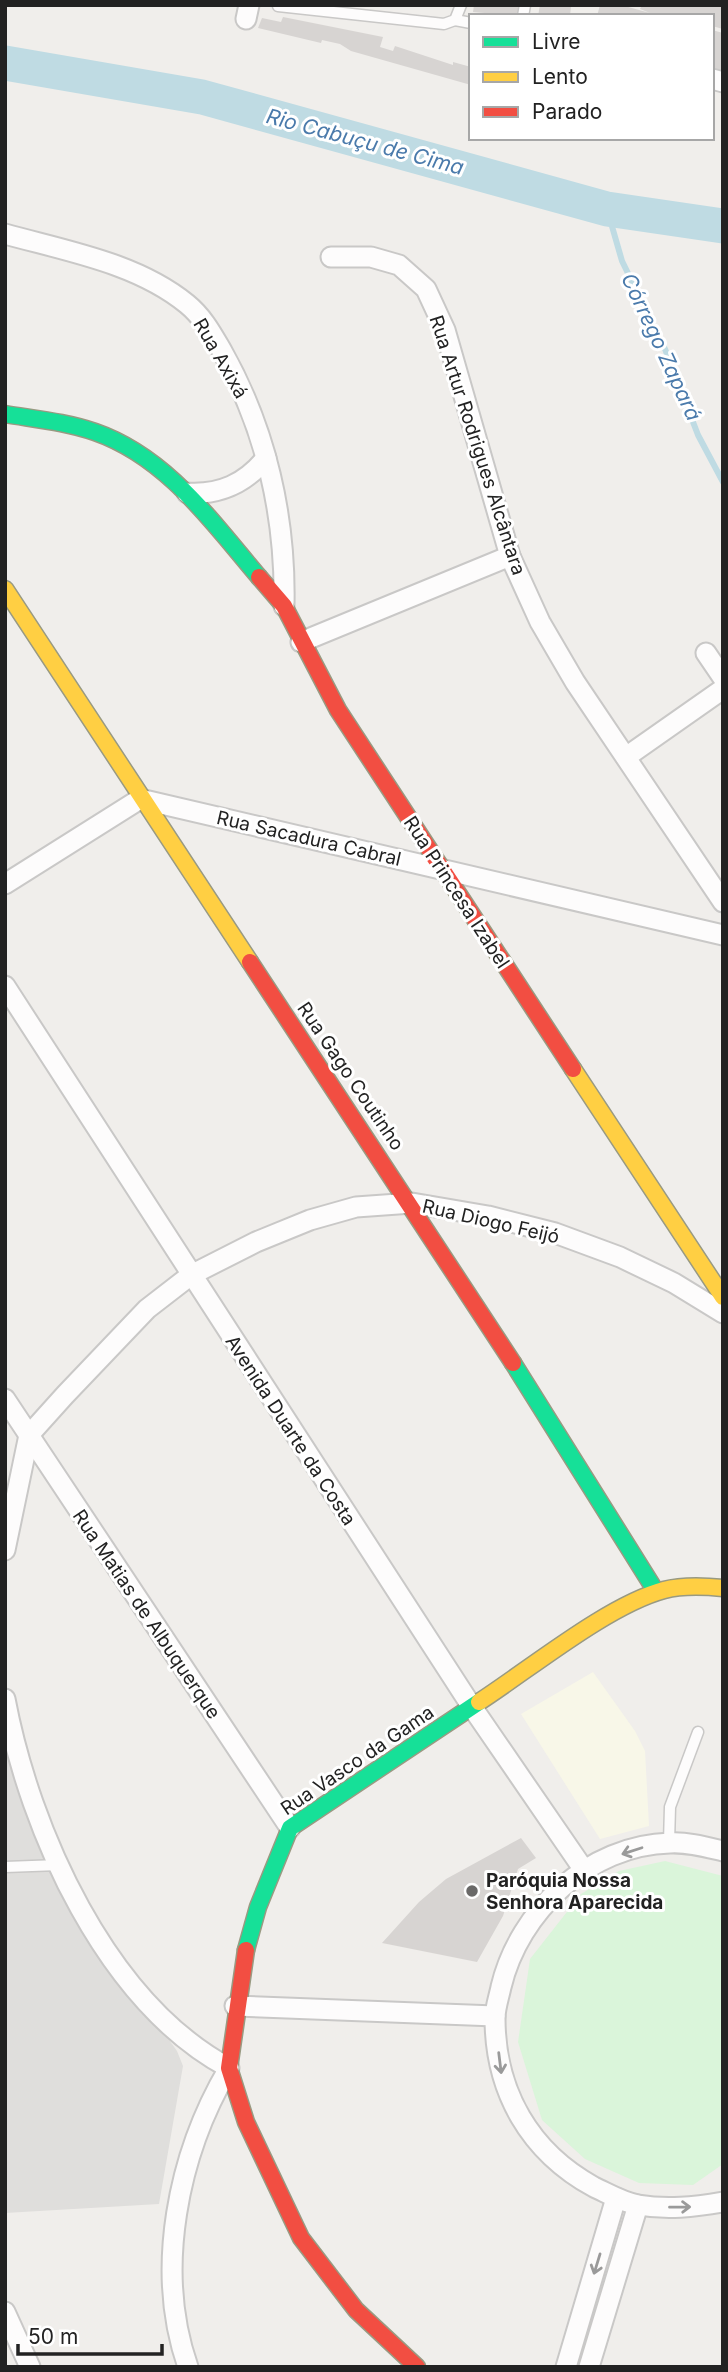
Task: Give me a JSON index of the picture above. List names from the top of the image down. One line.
{"streets":{"street":["Rua Axixá","Rua Artur Rodrigues Alcântara","Rua Sacadura Cabral","Rua Princesa Izabel","Rua Gago Coutinho","Rua Diogo Feijó","Avenida Duarte da Costa","Rua Matias de Albuquerque","Rua Vasco da Gama"]},"crossings":[["Rua Axixá","Rua Princesa Izabel"],["Rua Sacadura Cabral","Rua Princesa Izabel"],["Rua Sacadura Cabral","Rua Gago Coutinho"],["Rua Gago Coutinho","Rua Diogo Feijó"],["Rua Gago Coutinho","Rua Vasco da Gama"],["Rua Diogo Feijó","Avenida Duarte da Costa"],["Rua Diogo Feijó","Rua Matias de Albuquerque"],["Avenida Duarte da Costa","Rua Vasco da Gama"],["Rua Matias de Albuquerque","Rua Vasco da Gama"]],"water":["Rio Cabuçu de Cima","Córrego Zapará"],"places":["Paróquia Nossa Senhora Aparecida"],"legend":["Livre","Lento","Parado"],"scale_bar":"50 m"}
